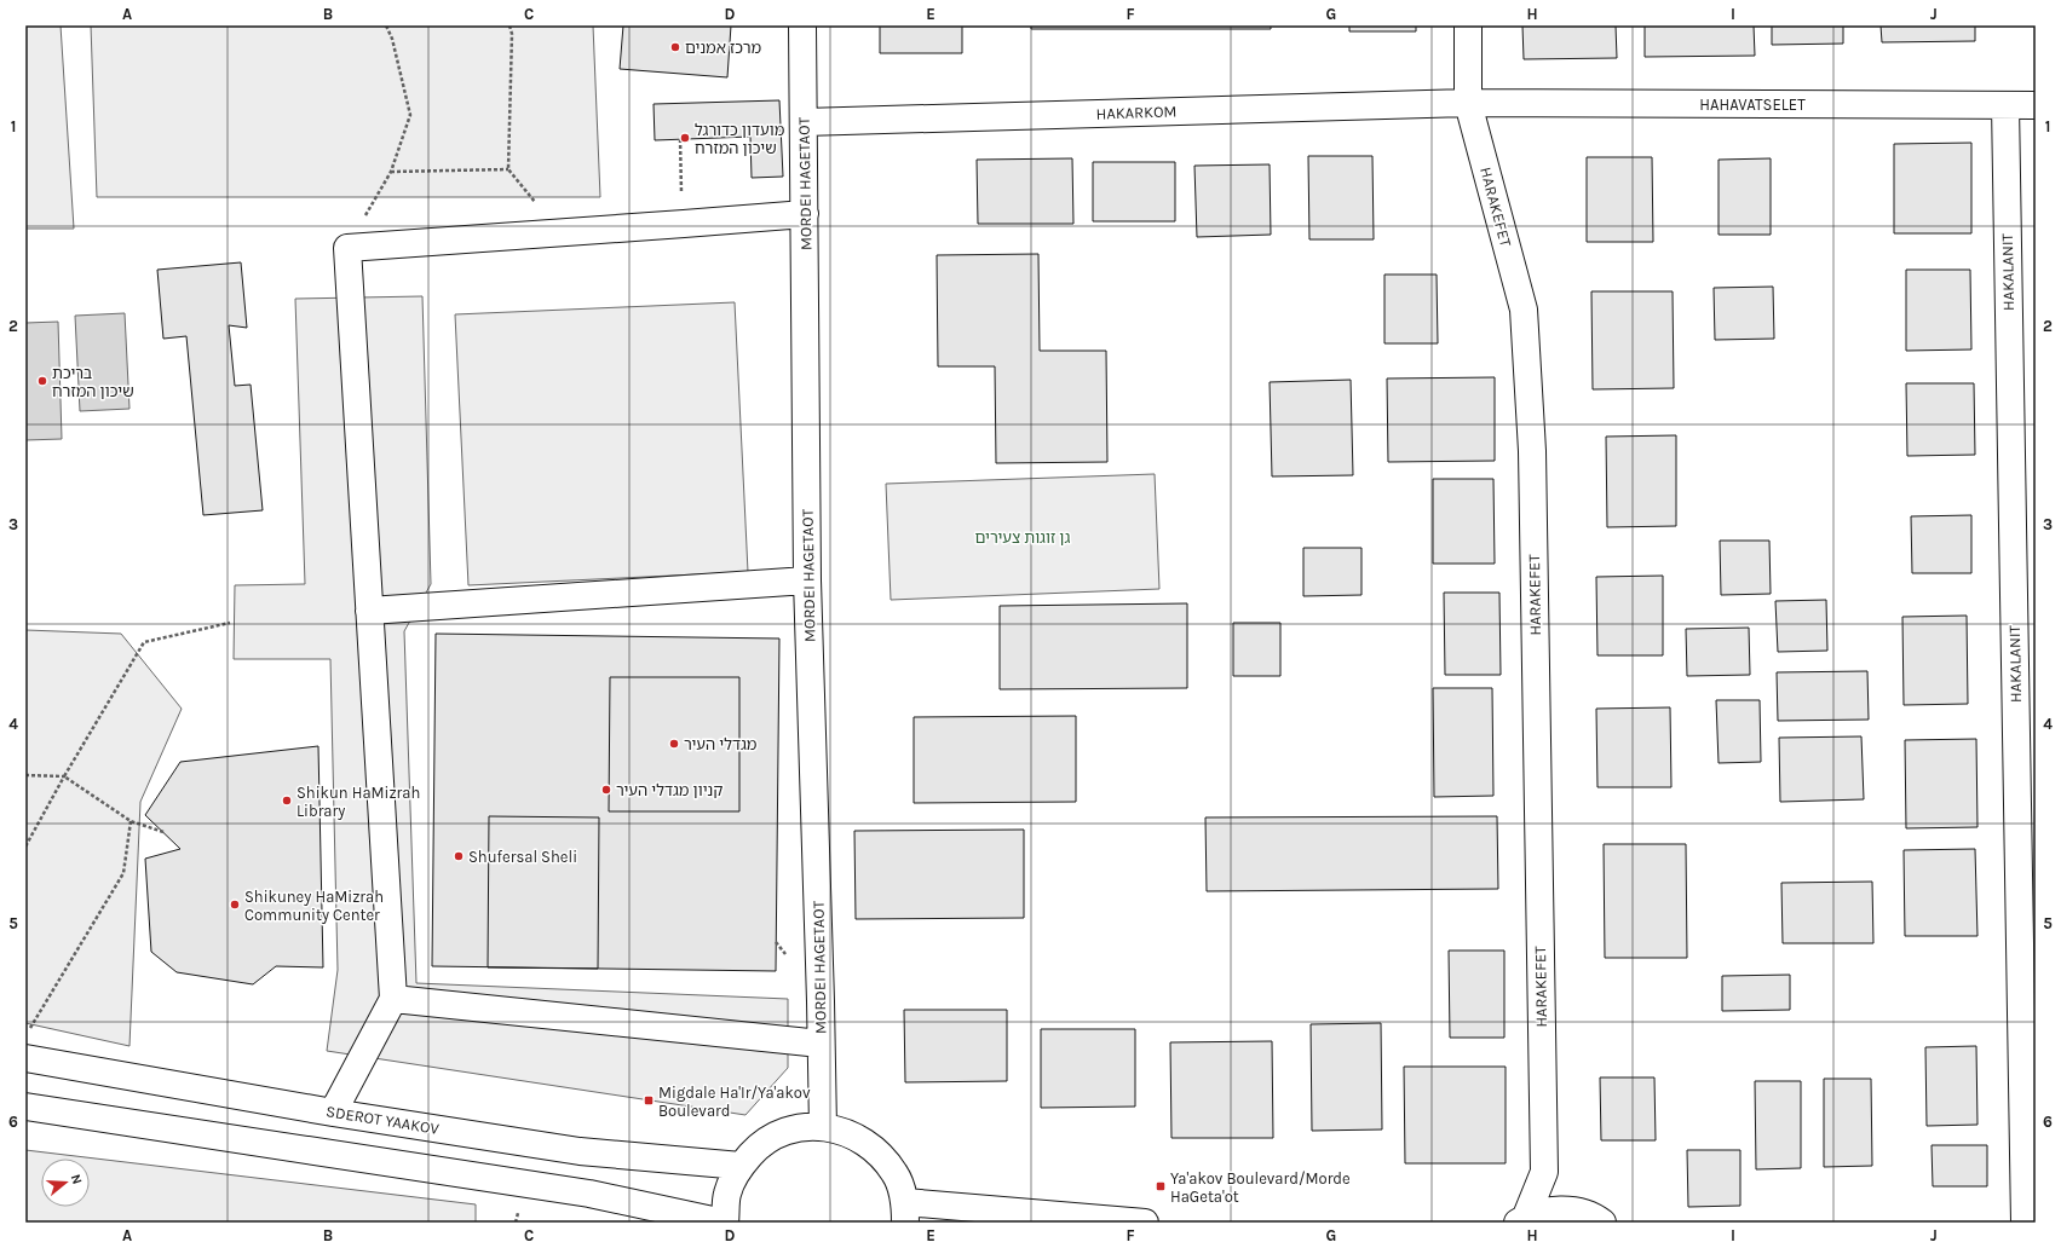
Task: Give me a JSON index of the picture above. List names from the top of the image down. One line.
{"streets":{"street":["HAHAVATSELET","HAKARKOM","MORDEI HAGETAOT","HARAKEFET","HAKALANIT","SDEROT YAAKOV"]},"crossings":[["HAHAVATSELET","HAKARKOM"],["HAHAVATSELET","HARAKEFET"],["HAHAVATSELET","HAKALANIT"],["HAKARKOM","MORDEI HAGETAOT"],["HAKARKOM","HARAKEFET"]],"parks":["גן זוגות צעירים"],"places":{"other":["מרכז אמנים","מועדון כדורגל שיכון המזרח","בריכת שיכון המזרח","מגדלי העיר","קניון מגדלי העיר","Shikun HaMizrah Library","Shufersal Sheli","Shikuney HaMizrah Community Center"],"transit":["Migdale Ha'Ir/Ya'akov Boulevard","Ya'akov Boulevard/Morde HaGeta'ot"]},"north":"right","grid":{"columns":["A","B","C","D","E","F","G","H","I","J"],"rows":["1","2","3","4","5","6"]}}
